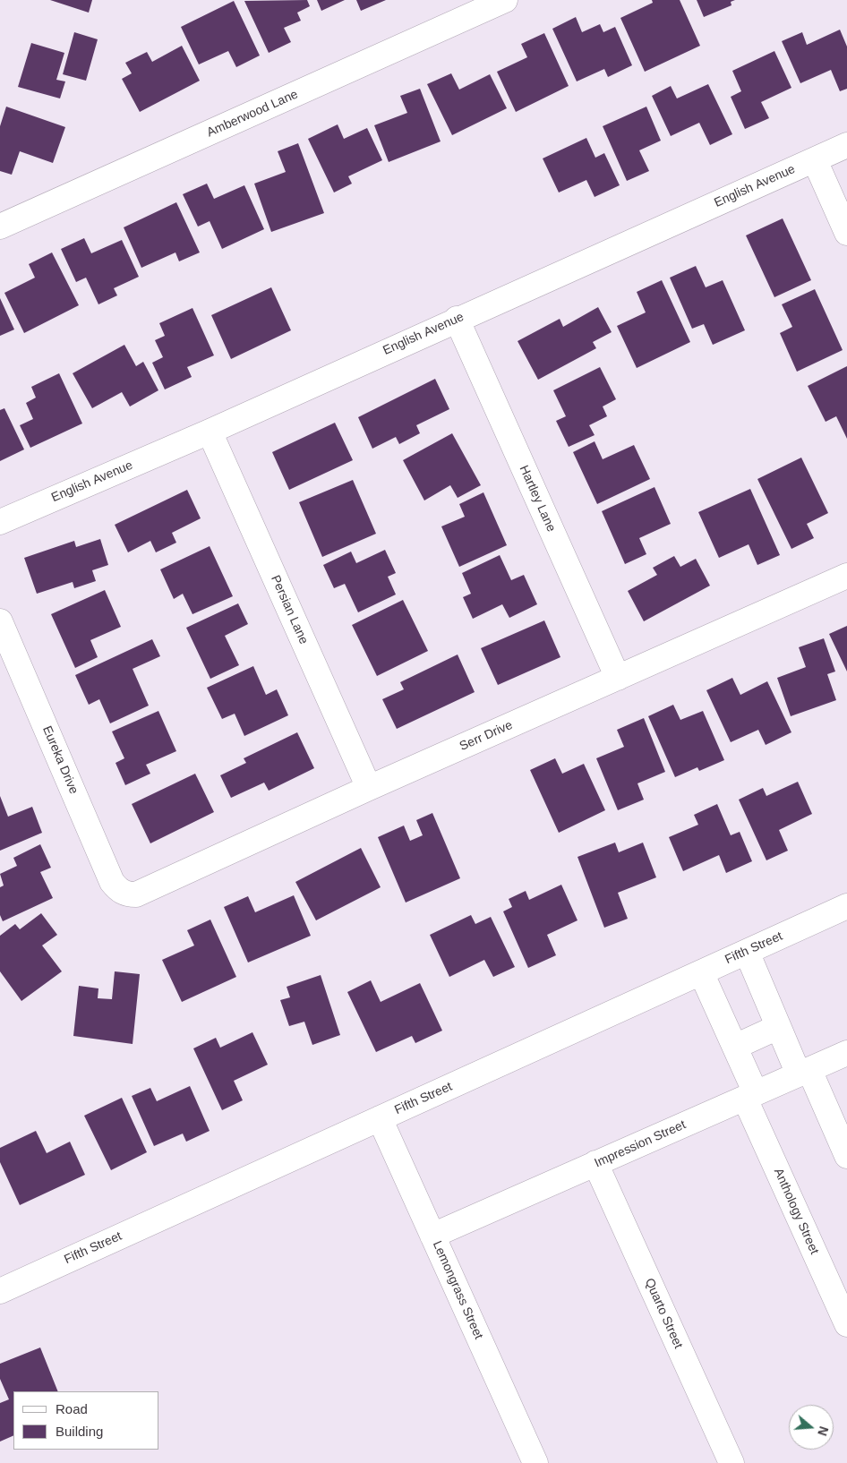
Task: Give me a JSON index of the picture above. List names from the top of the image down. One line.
{"streets":{"street":["Amberwood Lane","English Avenue","Hartley Lane","Persian Lane","Serr Drive","Eureka Drive","Fifth Street","Impression Street","Anthology Street","Lemongrass Street","Quarto Street"]},"crossings":[["English Avenue","Hartley Lane"],["English Avenue","Persian Lane"],["Hartley Lane","Serr Drive"],["Persian Lane","Serr Drive"],["Serr Drive","Eureka Drive"],["Fifth Street","Anthology Street"],["Fifth Street","Lemongrass Street"],["Impression Street","Anthology Street"],["Impression Street","Lemongrass Street"],["Impression Street","Quarto Street"]],"legend":["Road","Building"],"north":"right"}
